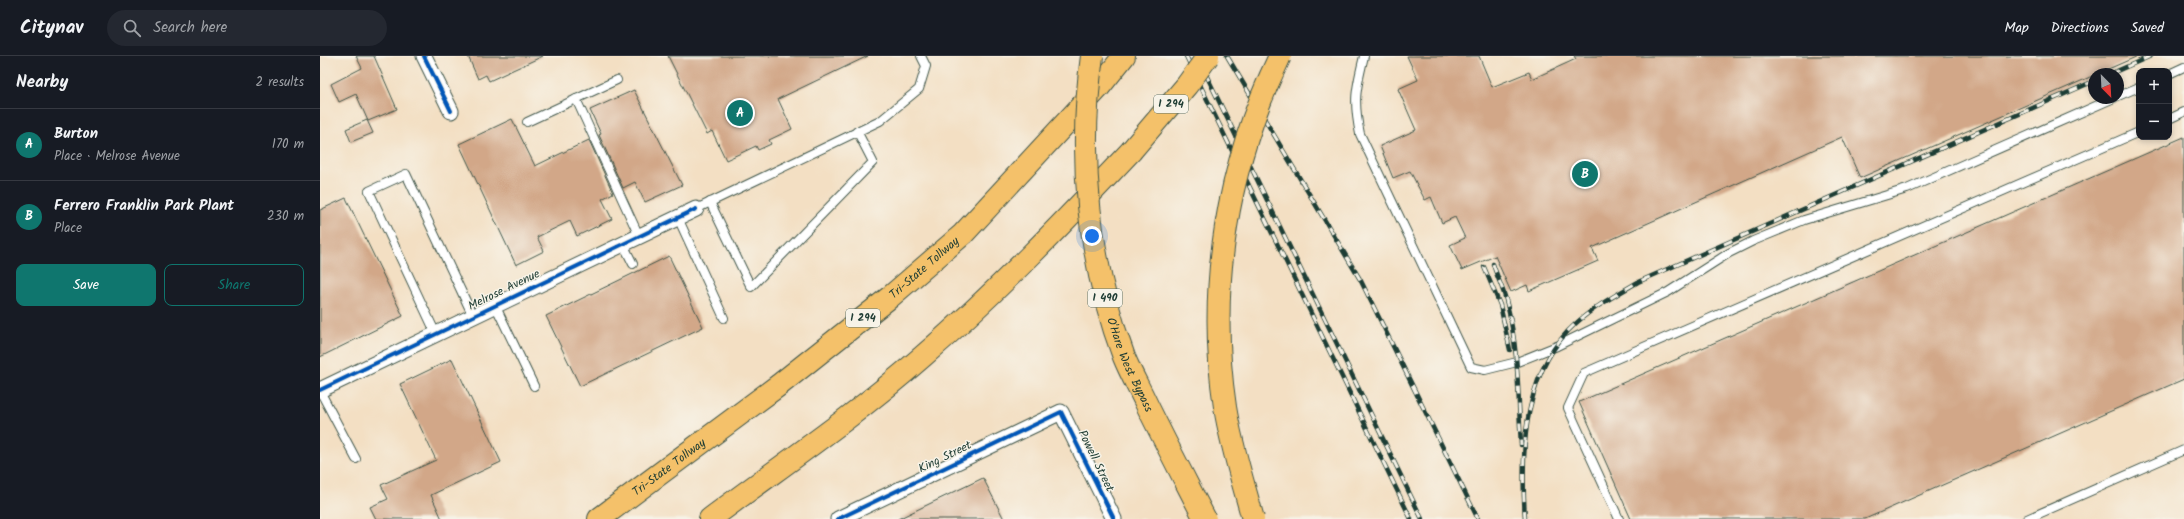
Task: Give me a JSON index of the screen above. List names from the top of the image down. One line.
{"streets":{"highway":["I 294","Tri-State Tollway","I 490","O'Hare West Bypass"],"street":["Melrose Avenue","King Street","Powell Street"]},"crossings":[["King Street","Powell Street"]],"north":"bottom right","page":{"header":"Citynav","search":"Search here","nav":["Map","Directions","Saved"],"heading":["Nearby","2 results"],"map_buttons":["+","−"],"pins":["A","B"],"list":[{"mark":"A","name":"Burton","note":"Place · Melrose Avenue","value":"170 m"},{"mark":"B","name":"Ferrero Franklin Park Plant","note":"Place","value":"230 m"}],"buttons":["Save","Share"]}}
